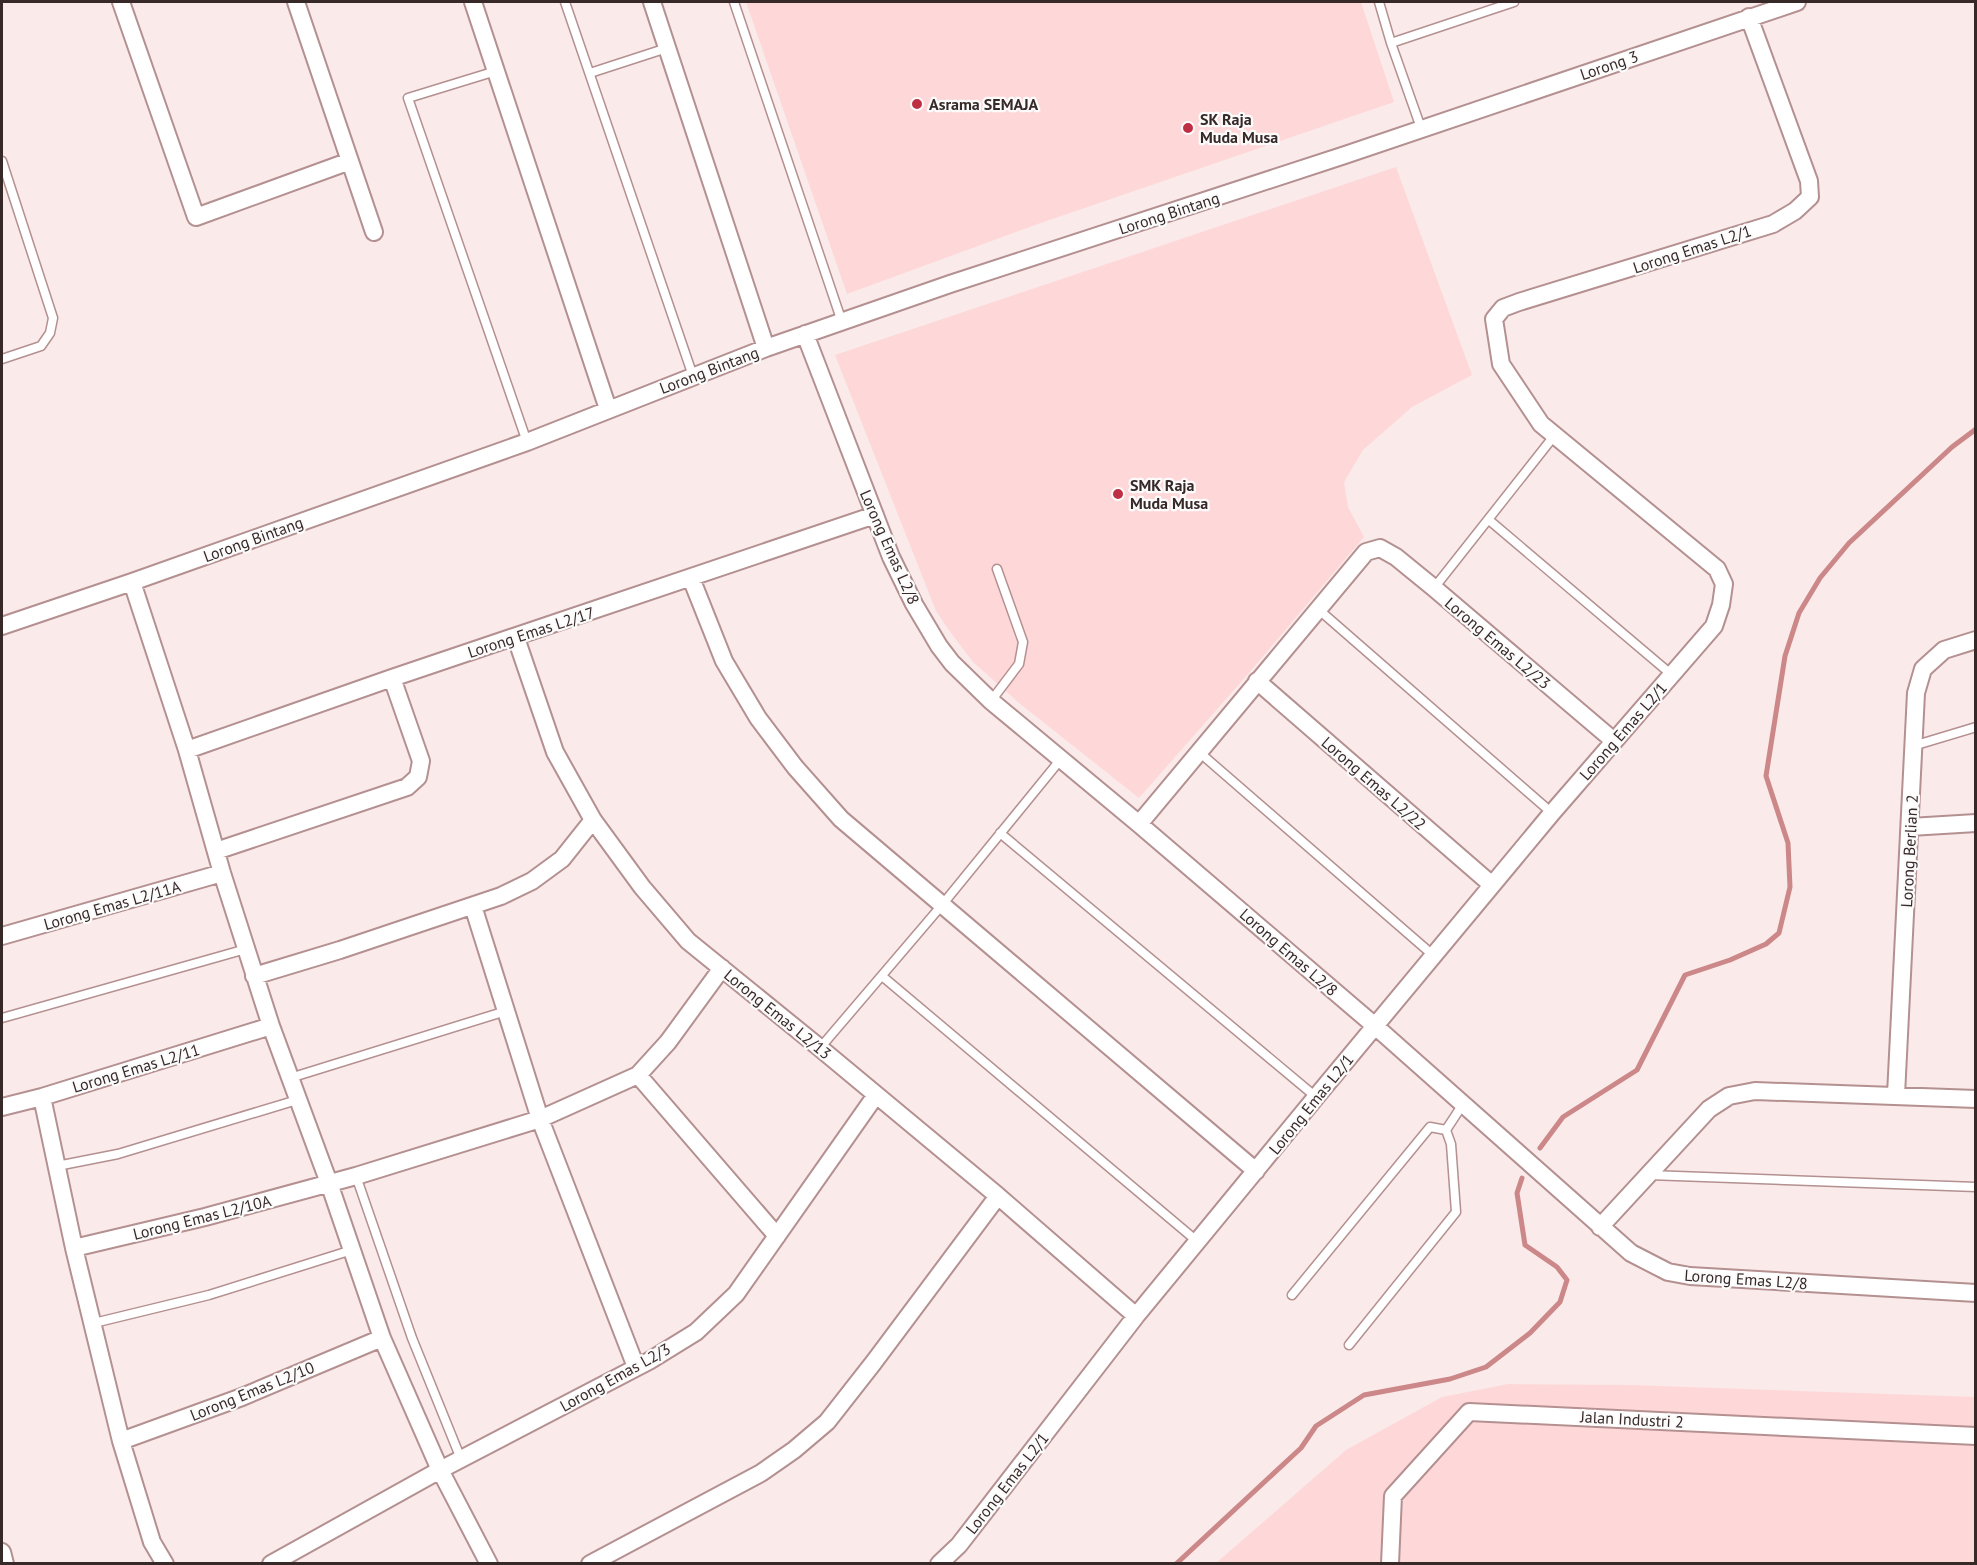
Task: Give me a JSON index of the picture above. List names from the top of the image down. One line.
{"streets":{"street":["Lorong 3","Lorong Bintang","Lorong Emas L2/1","Lorong Emas L2/8","Lorong Emas L2/17","Lorong Emas L2/23","Lorong Emas L2/22","Lorong Berlian 2","Lorong Emas L2/11A","Lorong Emas L2/13","Lorong Emas L2/11","Lorong Emas L2/10A","Lorong Emas L2/3","Lorong Emas L2/10","Jalan Industri 2"]},"crossings":[["Lorong 3","Lorong Bintang"],["Lorong 3","Lorong Emas L2/1"],["Lorong Bintang","Lorong Emas L2/8"],["Lorong Emas L2/1","Lorong Emas L2/8"],["Lorong Emas L2/1","Lorong Emas L2/23"],["Lorong Emas L2/1","Lorong Emas L2/22"],["Lorong Emas L2/1","Lorong Emas L2/13"],["Lorong Emas L2/8","Lorong Emas L2/17"],["Lorong Emas L2/17","Lorong Emas L2/13"],["Lorong Emas L2/13","Lorong Emas L2/3"]],"places":["Asrama SEMAJA","SK Raja Muda Musa","SMK Raja Muda Musa"]}
